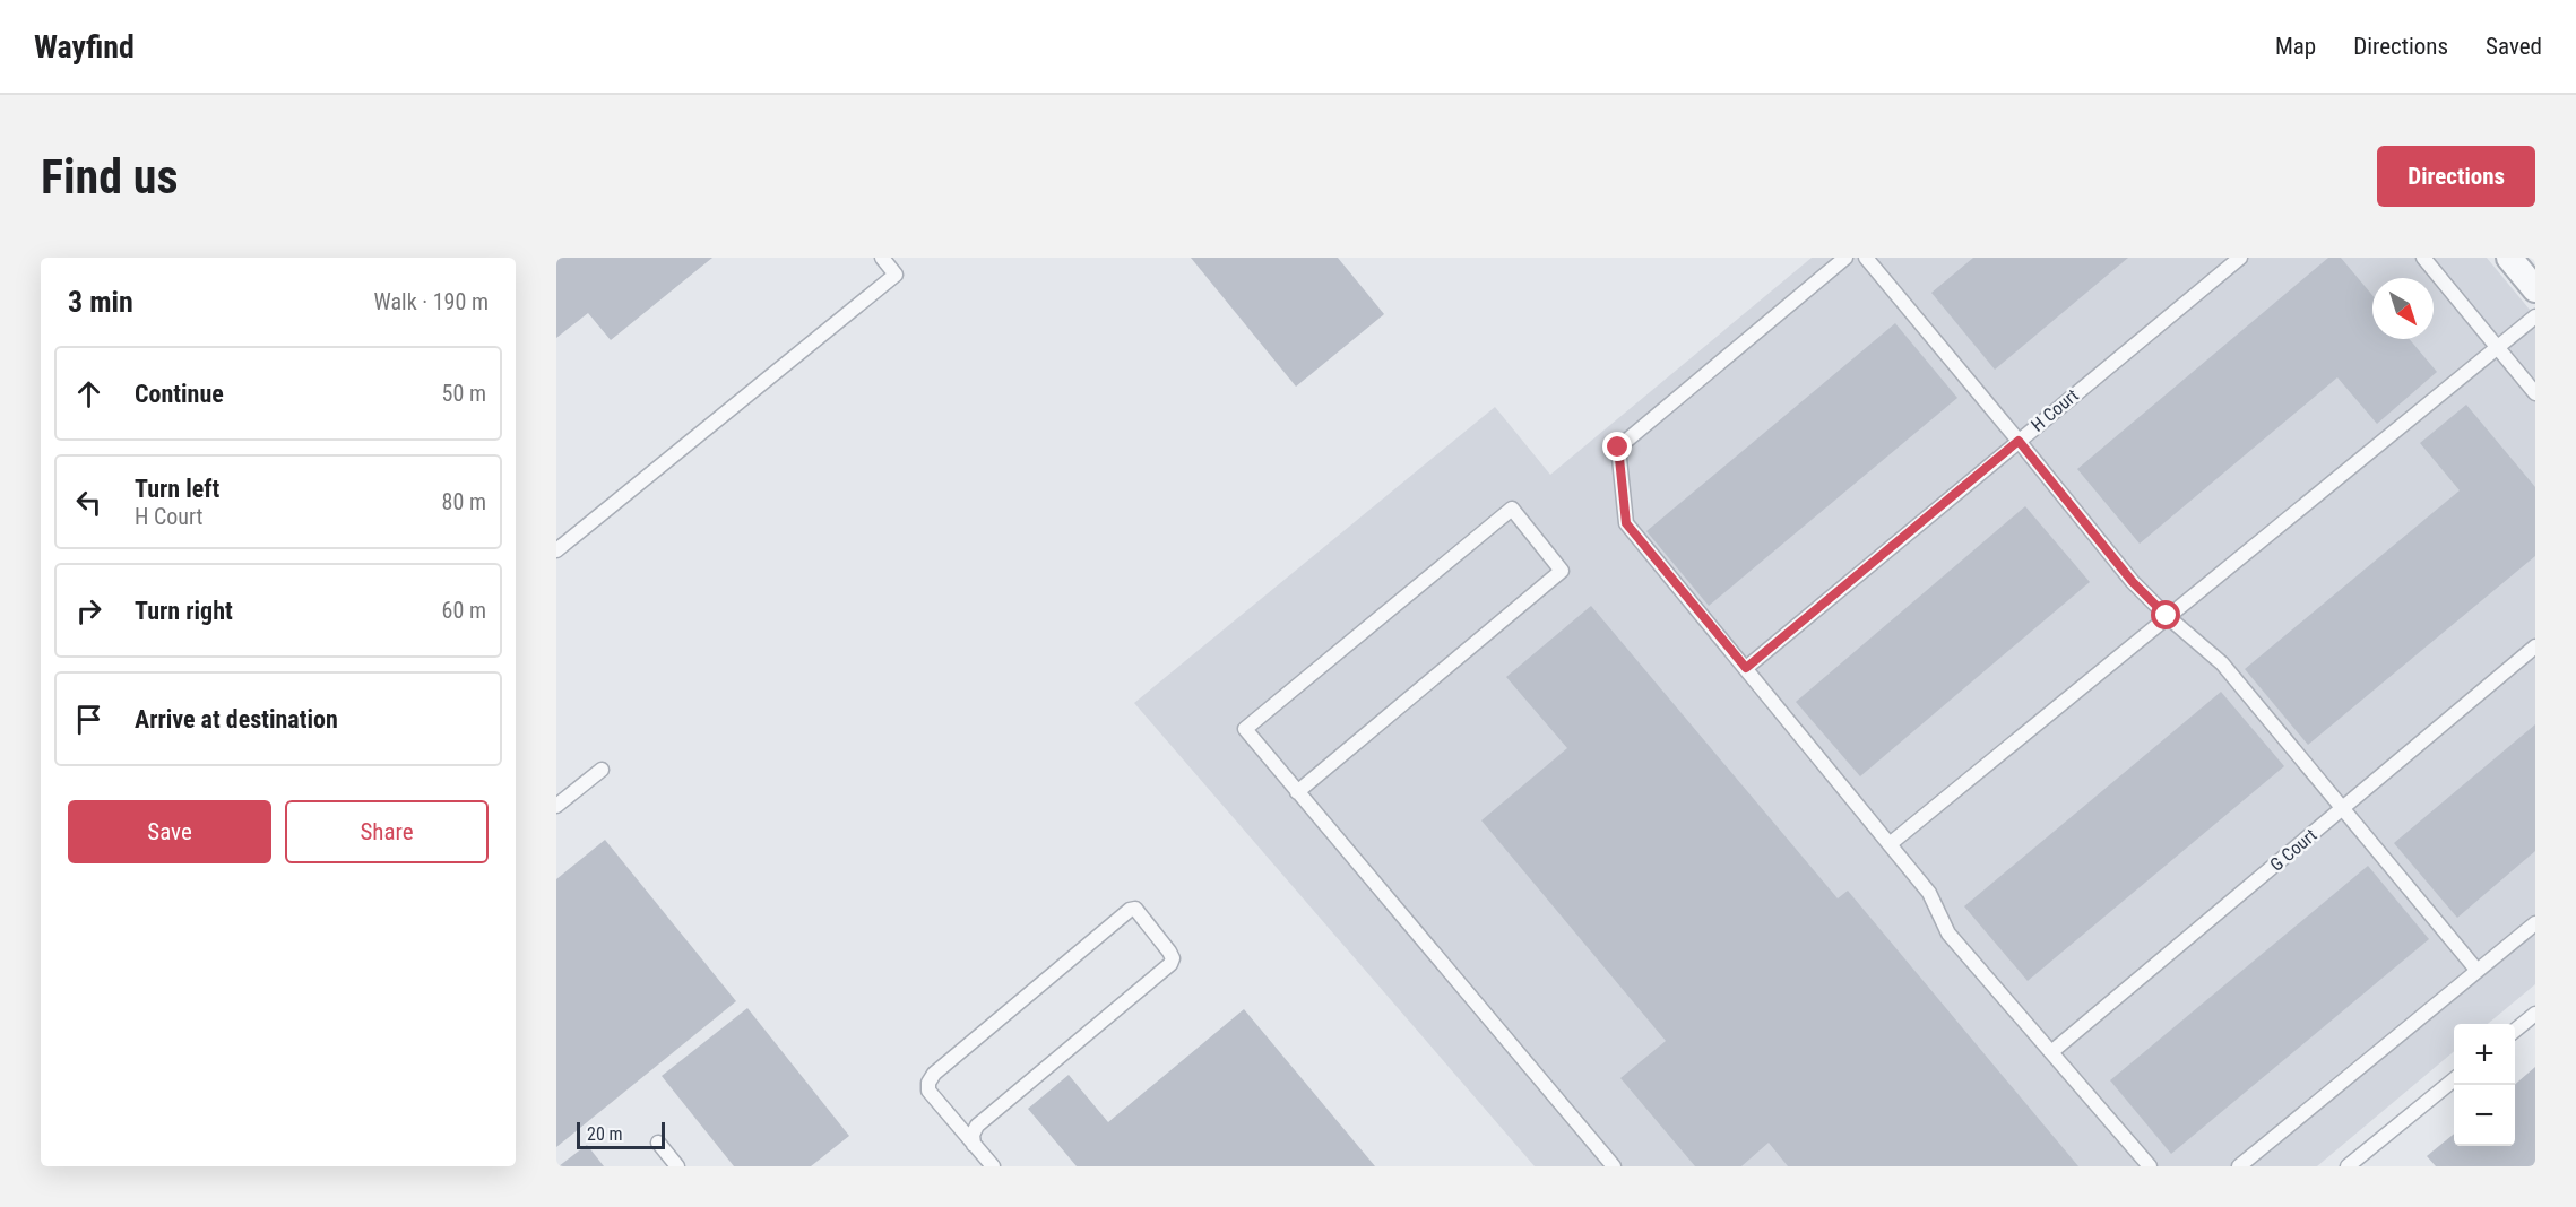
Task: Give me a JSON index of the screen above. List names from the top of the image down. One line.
{"streets":{"lane":["H Court","G Court"]},"scale_bar":"20 m","north":"bottom right","page":{"header":"Wayfind","nav":["Map","Directions","Saved"],"buttons":["Directions",["Save","Share"]],"title":"Find us","heading":["3 min","Walk · 190 m"],"list":[["Continue","50 m"],["Turn left","H Court","80 m"],["Turn right","60 m"],"Arrive at destination"],"map_buttons":["+","−"],"scale":"20 m"}}
